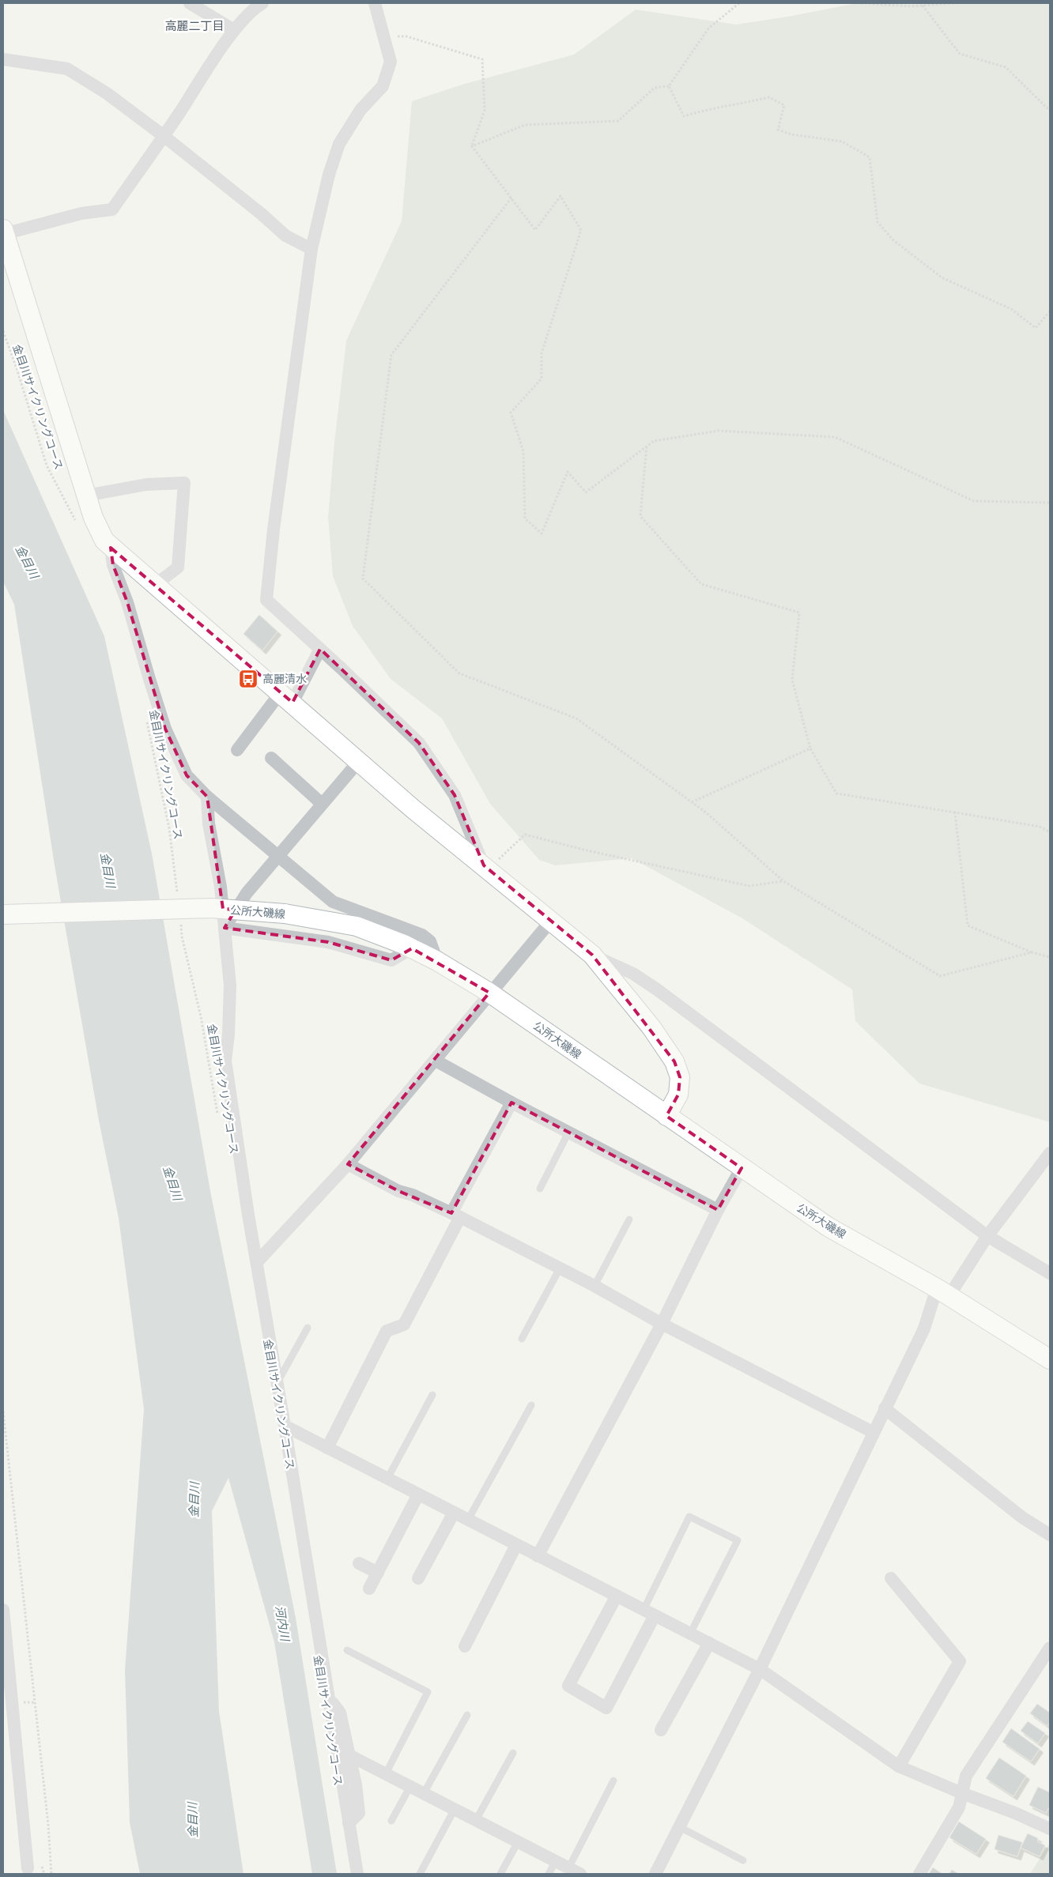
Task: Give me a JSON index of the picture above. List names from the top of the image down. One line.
{"streets":{"main road":["公所大磯線"],"path":["金目川サイクリングコース"]},"districts":["高麗二丁目"],"water":["金目川","河内川"],"places":{"bus stop":["高麗清水"]}}
